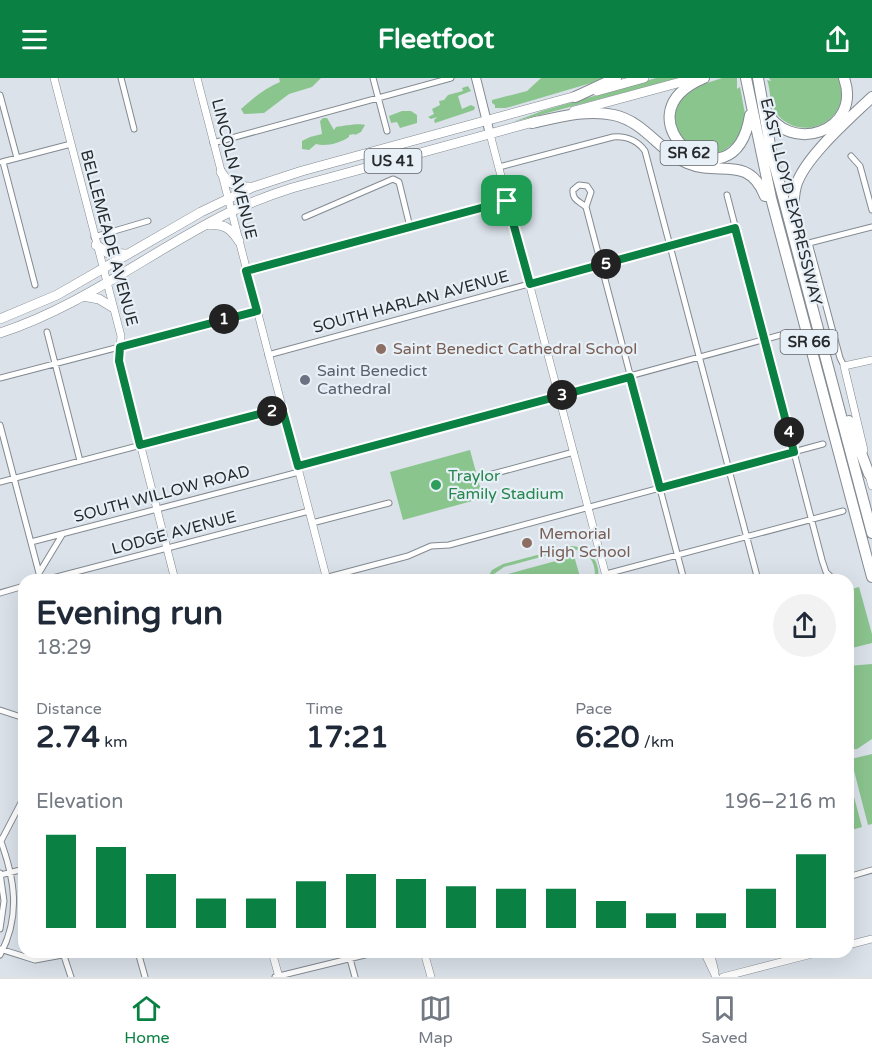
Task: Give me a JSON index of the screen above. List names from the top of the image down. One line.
{"streets":{"highway":["SR 62","US 41","EAST LLOYD EXPRESSWAY","SR 66"],"street":["LINCOLN AVENUE","BELLEMEADE AVENUE","SOUTH HARLAN AVENUE","SOUTH WILLOW ROAD","LODGE AVENUE"]},"crossings":[["SR 62","EAST LLOYD EXPRESSWAY"],["US 41","LINCOLN AVENUE"],["US 41","BELLEMEADE AVENUE"],["LINCOLN AVENUE","SOUTH HARLAN AVENUE"],["LINCOLN AVENUE","SOUTH WILLOW ROAD"],["LINCOLN AVENUE","LODGE AVENUE"],["EAST LLOYD EXPRESSWAY","SR 66"],["BELLEMEADE AVENUE","SOUTH WILLOW ROAD"],["BELLEMEADE AVENUE","LODGE AVENUE"]],"places":["Saint Benedict Cathedral School","Saint Benedict Cathedral","Traylor Family Stadium","Memorial High School"],"page":{"header":"Fleetfoot","pins":["5","1","3","2","4"],"heading":["Evening run","18:29"],"stats":[["Distance","2.74 km"],["Time","17:21"],["Pace","6:20 /km"]],"chart":["Elevation","196–216 m"],"tabs":["Home","Map","Saved"]}}
